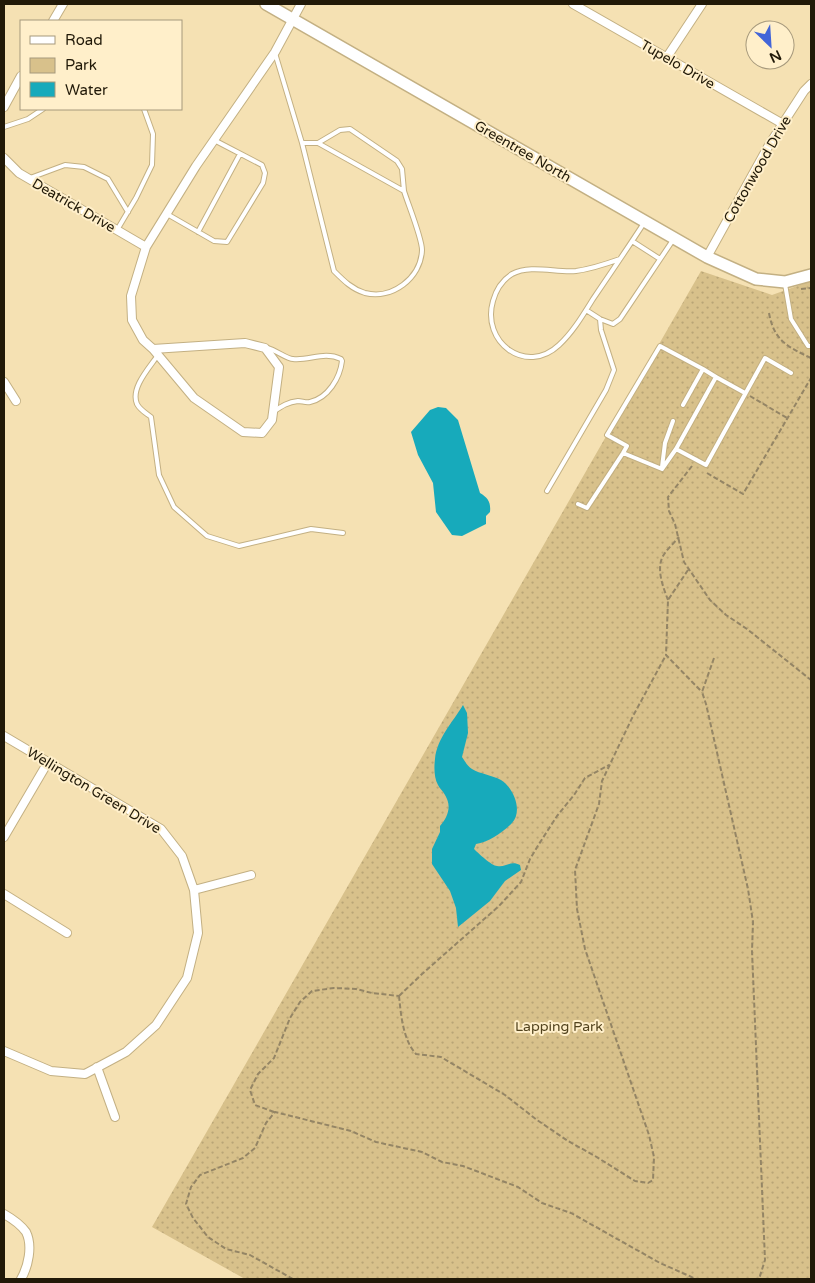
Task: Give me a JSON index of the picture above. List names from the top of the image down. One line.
{"streets":{"main road":["Greentree North"],"street":["Tupelo Drive","Cottonwood Drive","Deatrick Drive","Wellington Green Drive"]},"crossings":[["Tupelo Drive","Cottonwood Drive"],["Greentree North","Cottonwood Drive"]],"parks":["Lapping Park"],"legend":["Road","Park","Water"],"north":"bottom right"}
